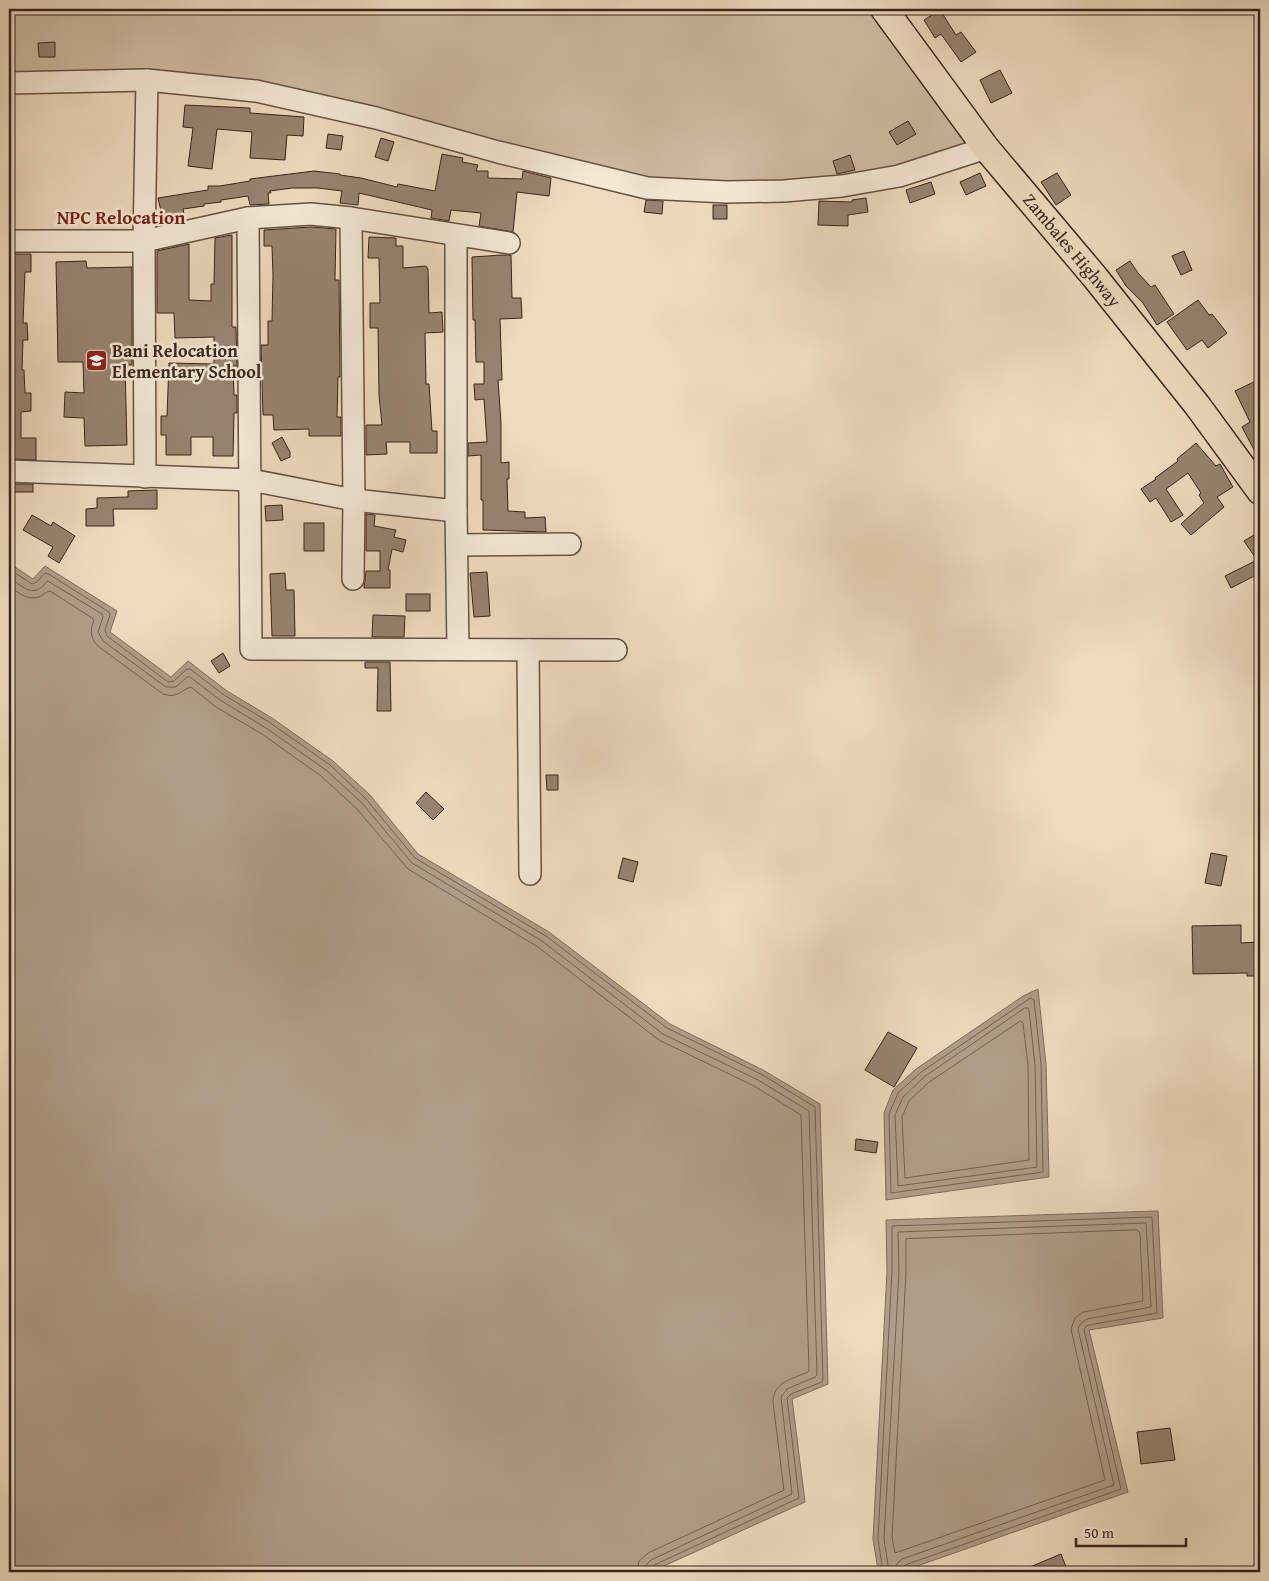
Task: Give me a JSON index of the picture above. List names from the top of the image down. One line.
{"streets":{"main road":["Zambales Highway"]},"districts":["NPC Relocation"],"places":{"school or university":["Bani Relocation Elementary School"]},"scale_bar":"50 m"}
